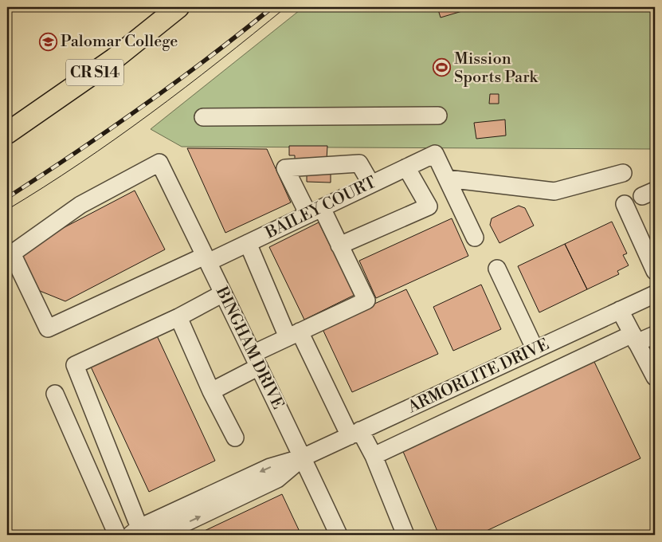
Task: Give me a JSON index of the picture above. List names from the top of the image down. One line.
{"streets":{"main road":["CR S14"],"street":["BAILEY COURT","BINGHAM DRIVE","ARMORLITE DRIVE"]},"crossings":[["BAILEY COURT","BINGHAM DRIVE"],["BINGHAM DRIVE","ARMORLITE DRIVE"]],"places":{"school or university":["Palomar College"],"sports":["Mission Sports Park"]}}
